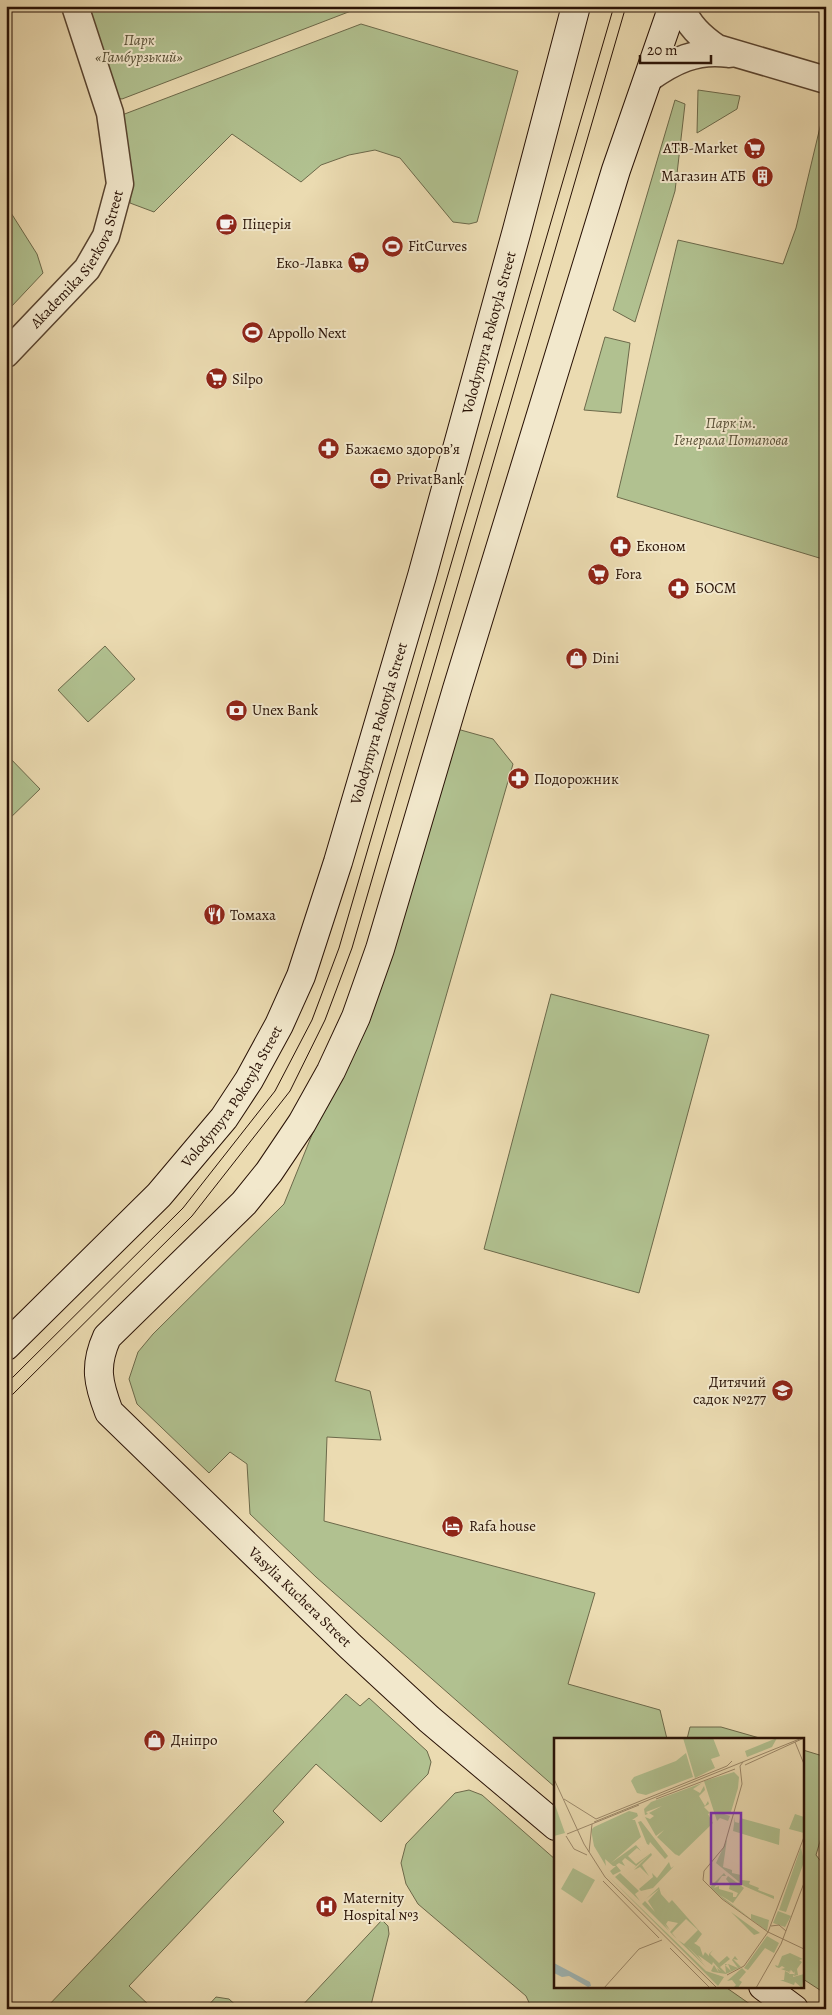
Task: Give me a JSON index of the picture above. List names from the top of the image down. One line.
{"streets":{"street":["Akademika Sierkova Street","Volodymyra Pokotyla Street","Vasylia Kuchera Street"]},"parks":["Парк «Гамбурзький»","Парк ім. Генерала Потапова"],"places":{"supermarket":["ATB-Market","Еко-Лавка","Silpo","Fora"],"building":["Магазин АТБ"],"cafe":["Піцерія"],"sports":["FitCurves","Appollo Next"],"pharmacy":["Бажаємо здоровʼя","Економ","БОСМ","Подорожник"],"bank":["PrivatBank","Unex Bank"],"shop":["Dini","Дніпро"],"restaurant":["Томаха"],"school or university":["Дитячий садок №277"],"hotel":["Rafa house"],"hospital":["Maternity Hospital №3"]},"scale_bar":"20 m"}
